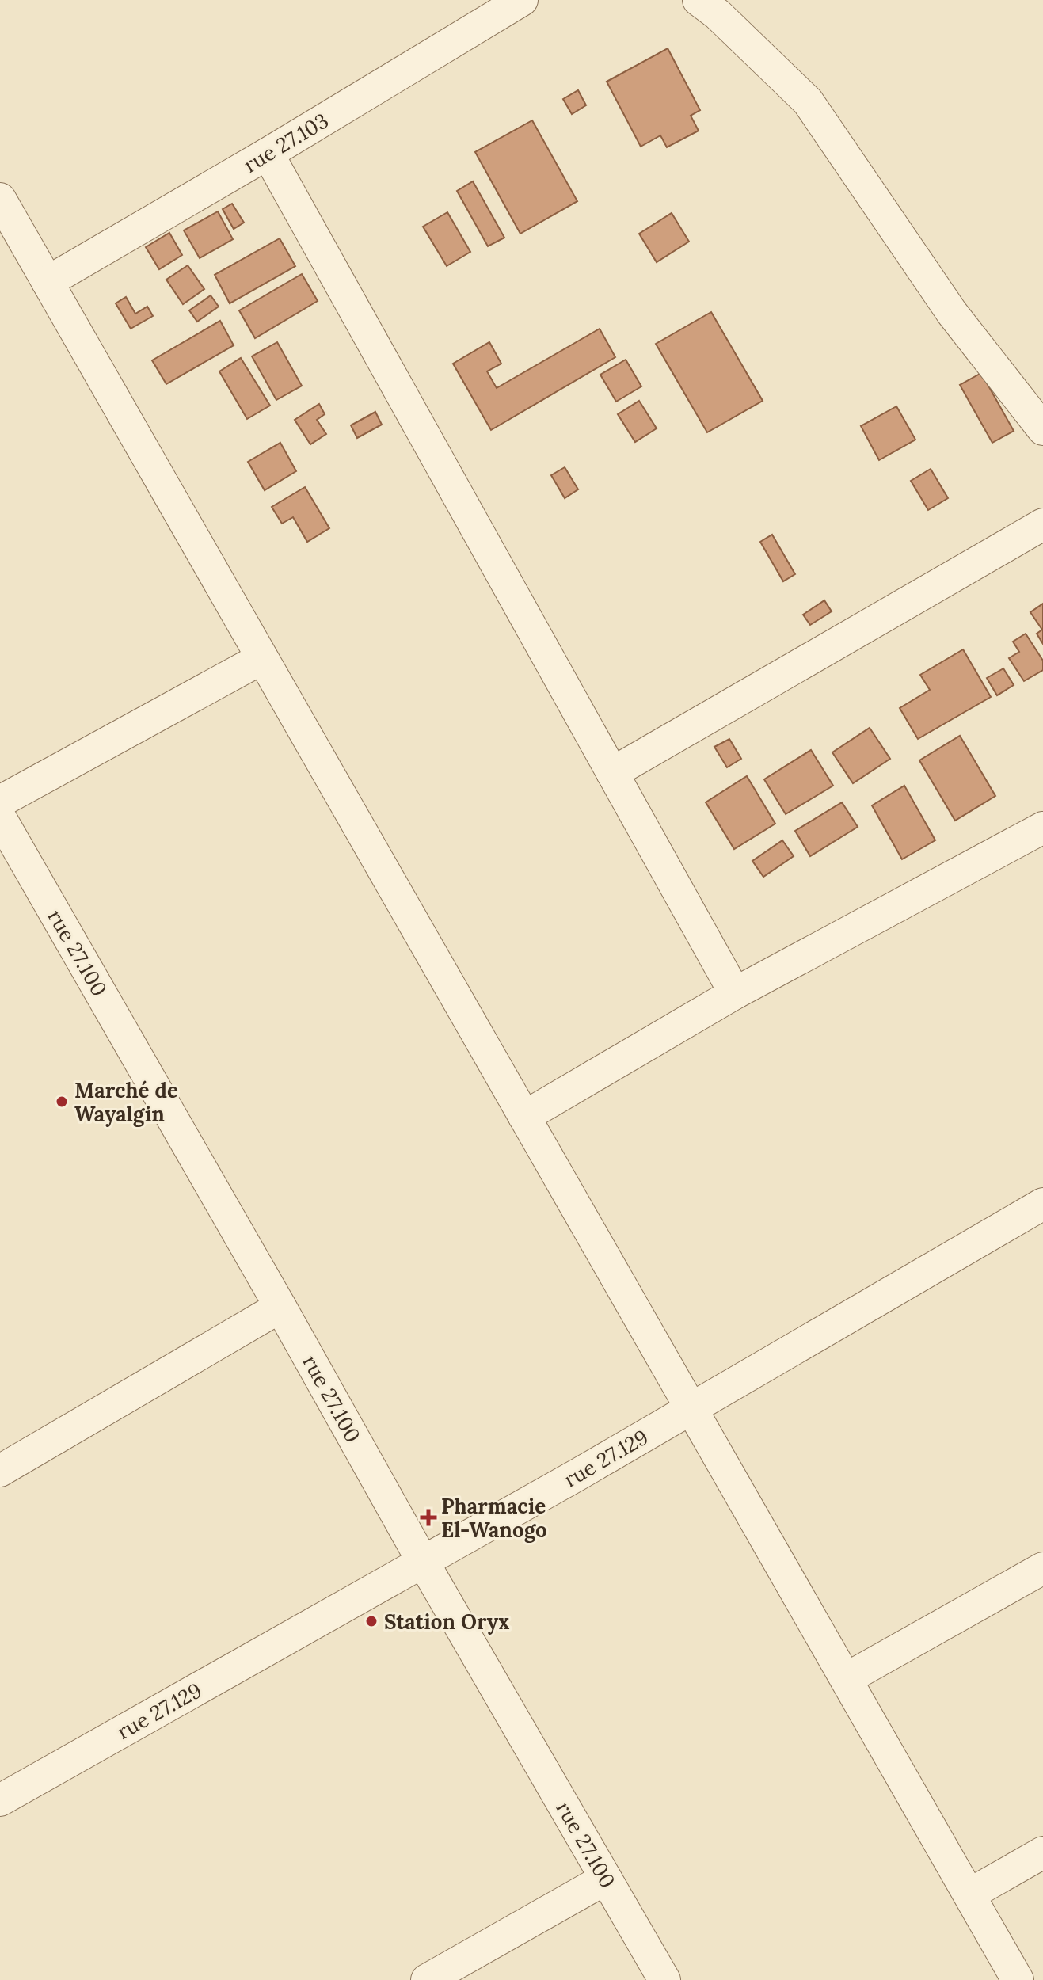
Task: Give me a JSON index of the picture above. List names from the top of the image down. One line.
{"streets":{"street":["rue 27.103","rue 27.100","rue 27.129"]},"crossings":[["rue 27.100","rue 27.129"]],"places":{"other":["Marché de Wayalgin","Station Oryx"],"health":["Pharmacie El-Wanogo"]}}
